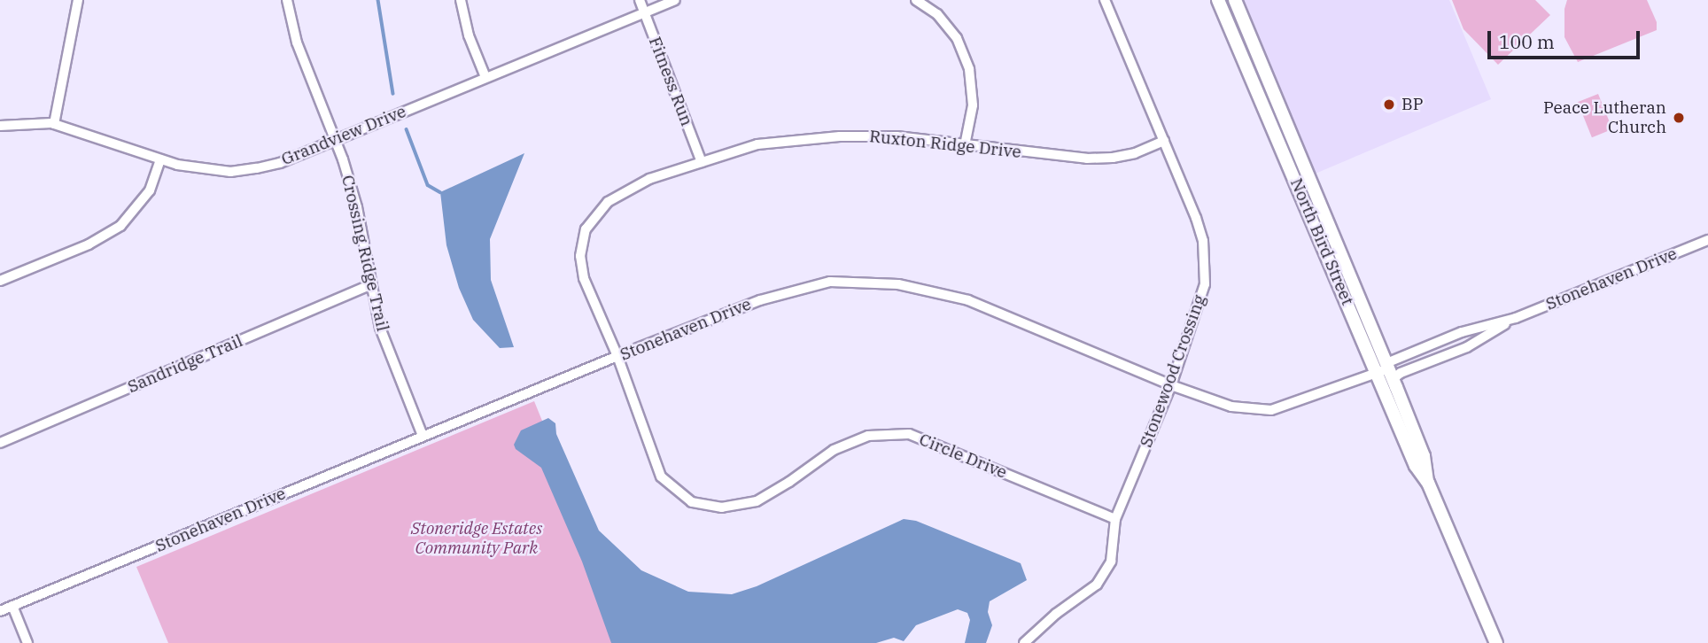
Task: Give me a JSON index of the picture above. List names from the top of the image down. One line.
{"streets":{"street":["Fitness Run","Grandview Drive","Ruxton Ridge Drive","North Bird Street","Crossing Ridge Trail","Stonehaven Drive","Sandridge Trail","Stonewood Crossing","Circle Drive"]},"crossings":[["Fitness Run","Grandview Drive"],["Fitness Run","Ruxton Ridge Drive"],["Grandview Drive","Crossing Ridge Trail"],["Ruxton Ridge Drive","Stonehaven Drive"],["Ruxton Ridge Drive","Stonewood Crossing"],["Ruxton Ridge Drive","Circle Drive"],["North Bird Street","Stonehaven Drive"],["Crossing Ridge Trail","Stonehaven Drive"],["Crossing Ridge Trail","Sandridge Trail"],["Stonehaven Drive","Stonewood Crossing"],["Stonehaven Drive","Circle Drive"],["Stonewood Crossing","Circle Drive"]],"parks":["Stoneridge Estates Community Park"],"places":["BP","Peace Lutheran Church"],"scale_bar":"100 m"}
